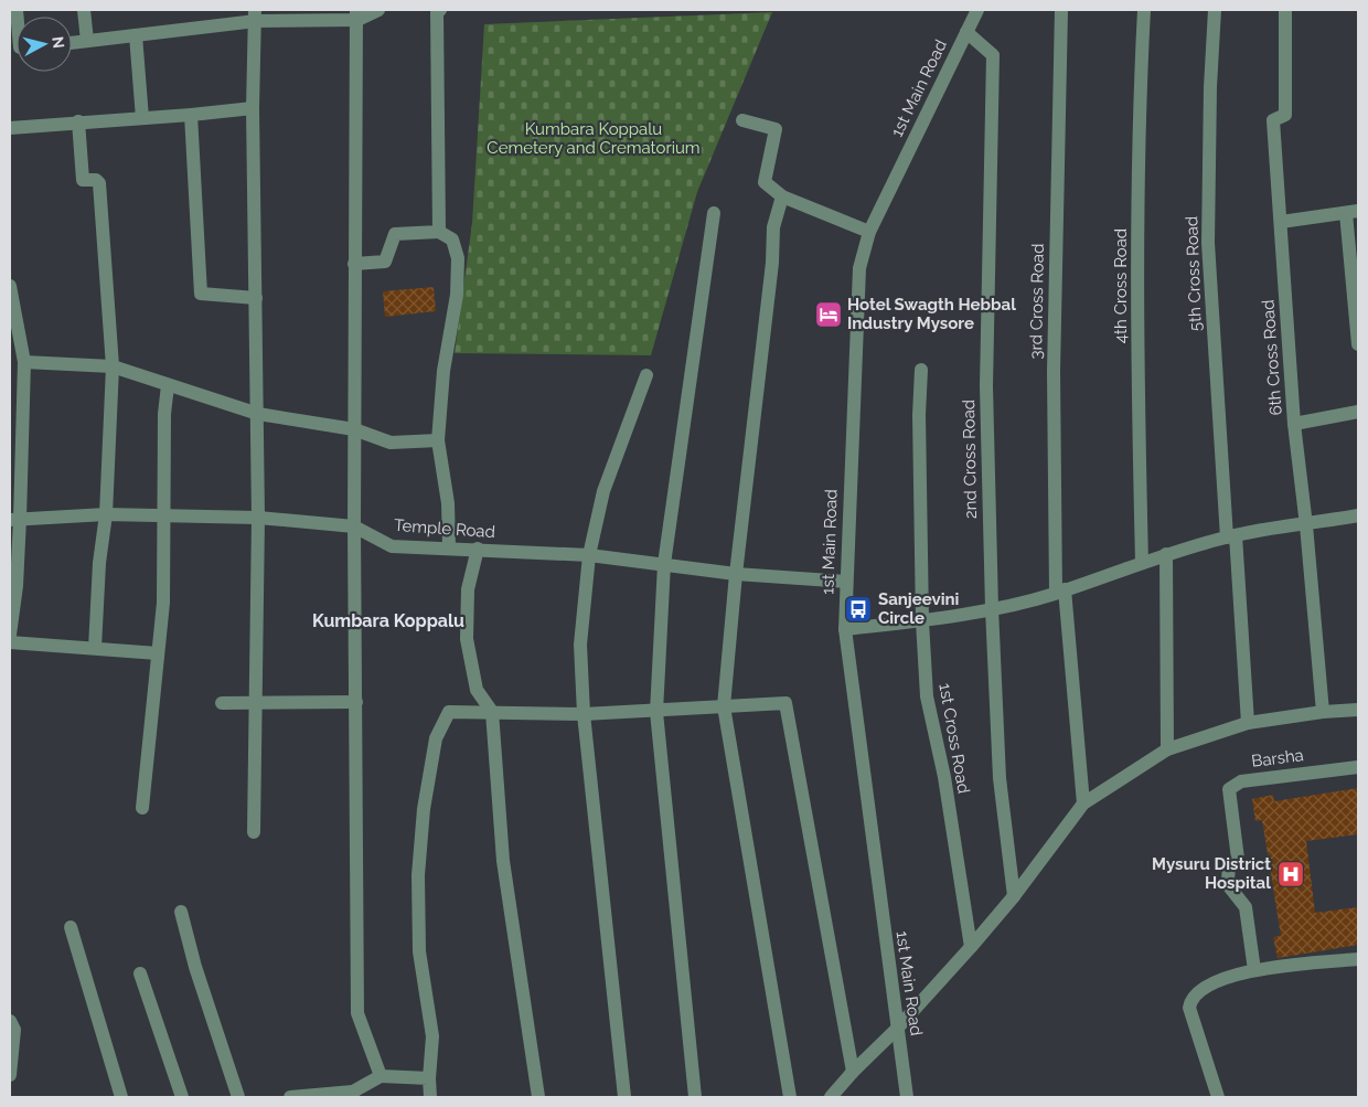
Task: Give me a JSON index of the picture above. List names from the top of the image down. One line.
{"streets":{"street":["1st Main Road","5th Cross Road","4th Cross Road","3rd Cross Road","6th Cross Road","2nd Cross Road","Temple Road","1st Cross Road","Barsha"]},"crossings":[["1st Main Road","2nd Cross Road"],["1st Main Road","Temple Road"]],"districts":["Kumbara Koppalu"],"parks":["Kumbara Koppalu Cemetery and Crematorium"],"places":{"hotel":["Hotel Swagth Hebbal Industry Mysore"],"bus stop":["Sanjeevini Circle"],"hospital":["Mysuru District Hospital"]},"north":"right"}
